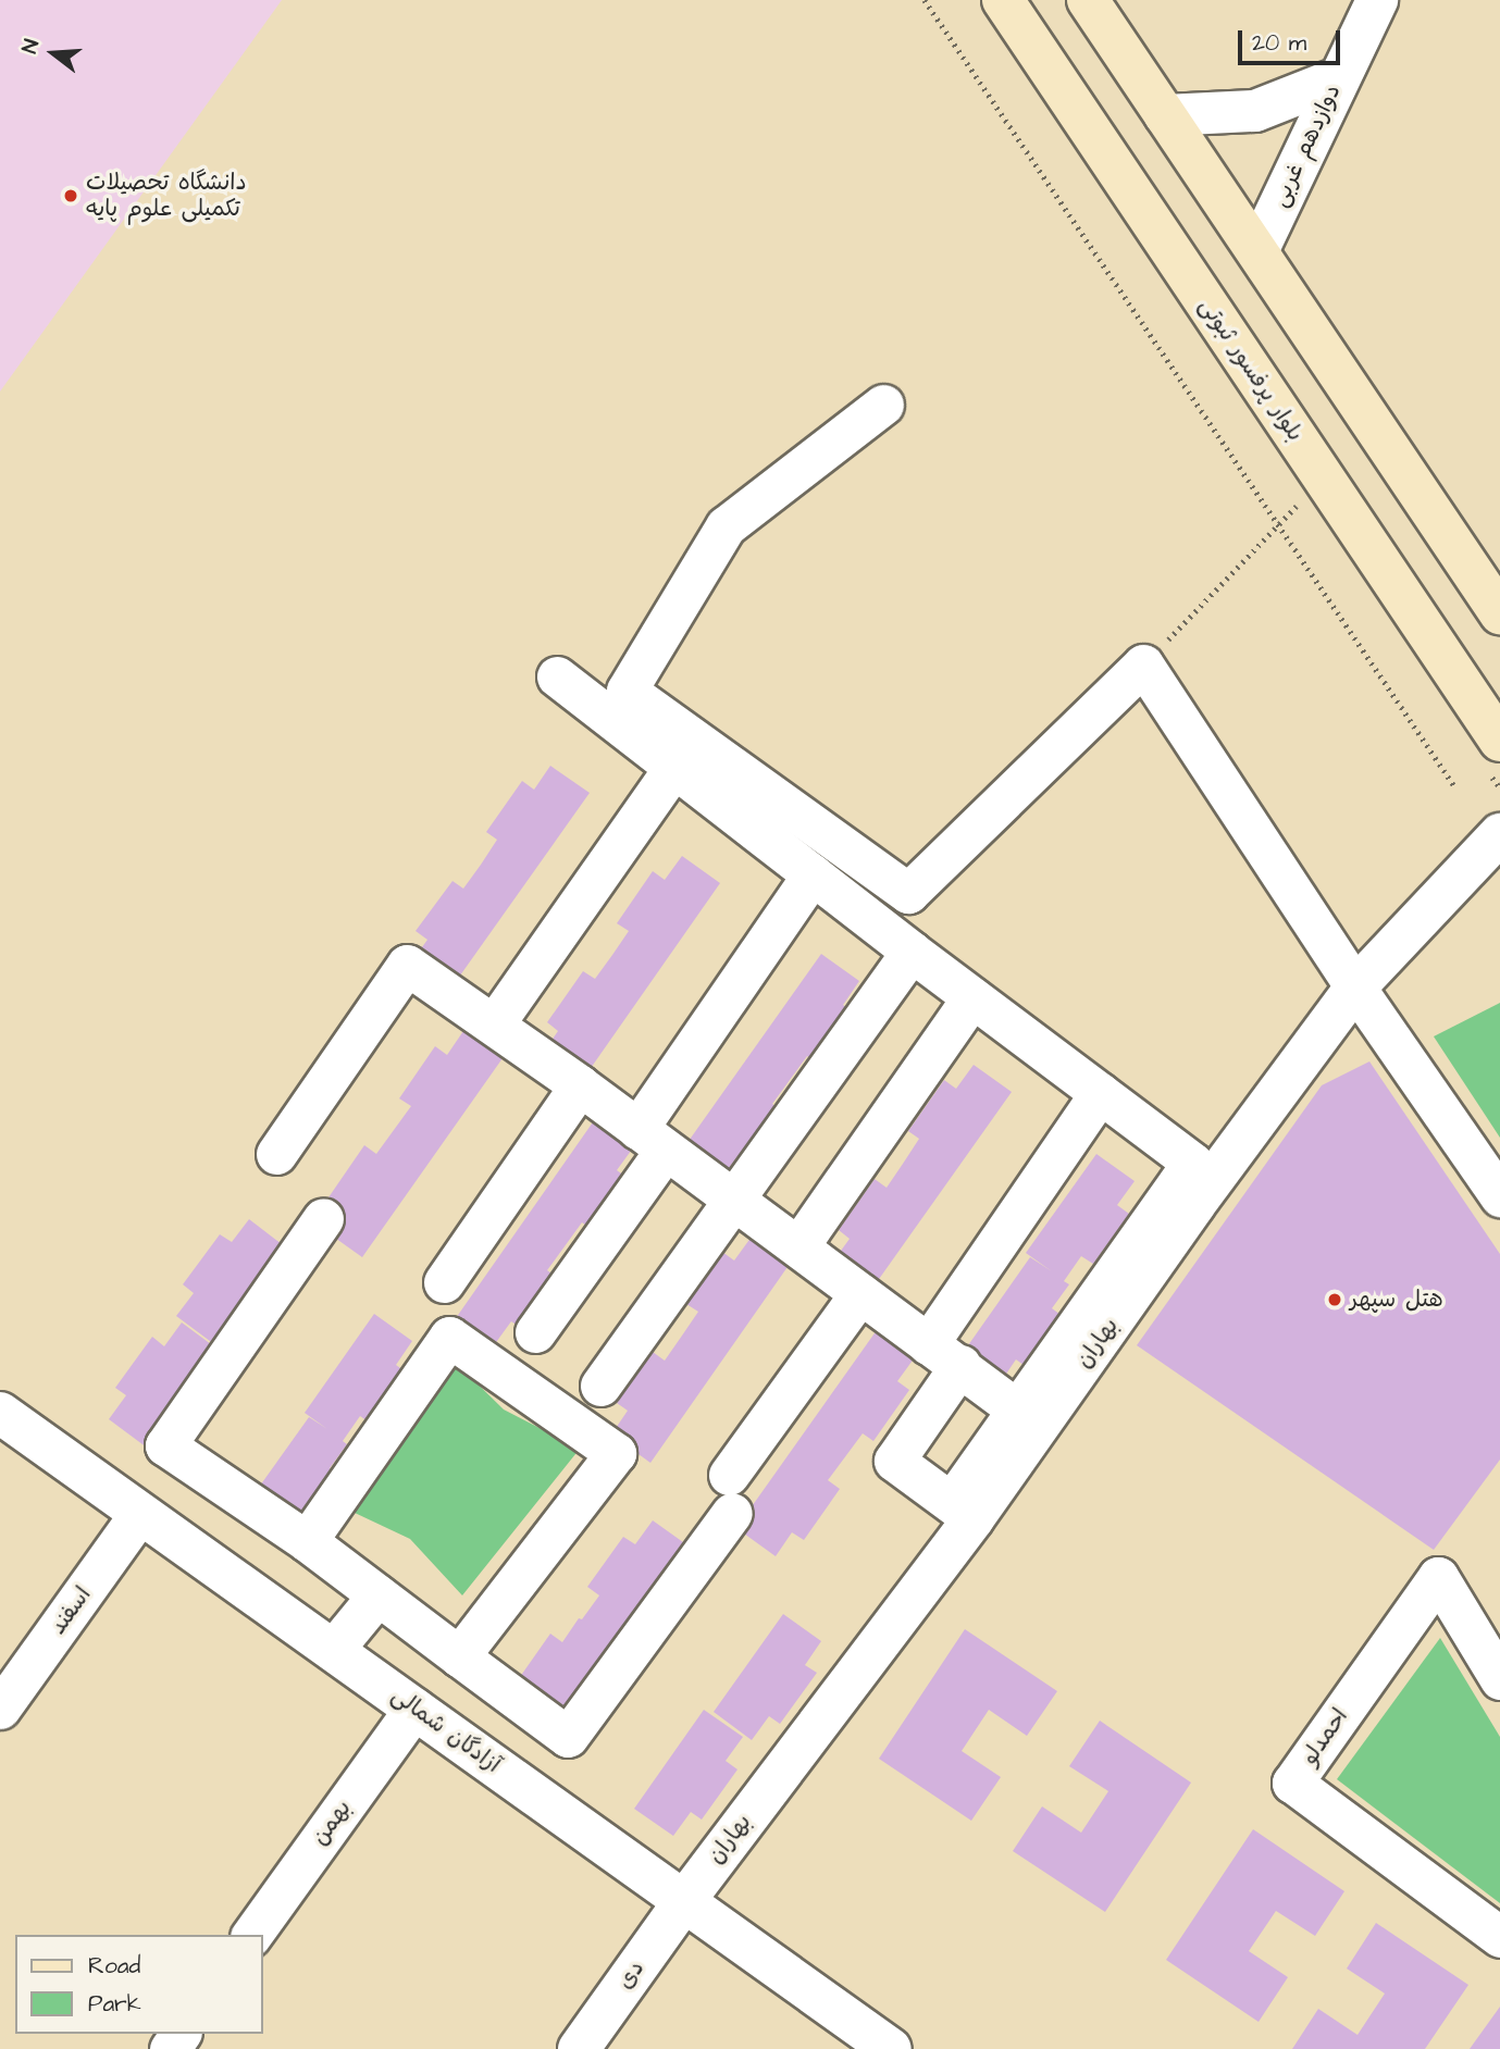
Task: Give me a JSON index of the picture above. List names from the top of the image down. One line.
{"streets":{"main road":["بلوار پرفسور ثبوتی"],"street":["دوازدهم غربی","بهاران","اسفند","آزادگان شمالی","احمدلو","بهمن","دی"]},"crossings":[["بهاران","آزادگان شمالی"],["بهاران","دی"],["اسفند","آزادگان شمالی"],["آزادگان شمالی","بهمن"],["آزادگان شمالی","دی"]],"places":["دانشگاه تحصیلات تکمیلی علوم پایه","هتل سپهر"],"legend":["Road","Park"],"scale_bar":"20 m","north":"left"}
